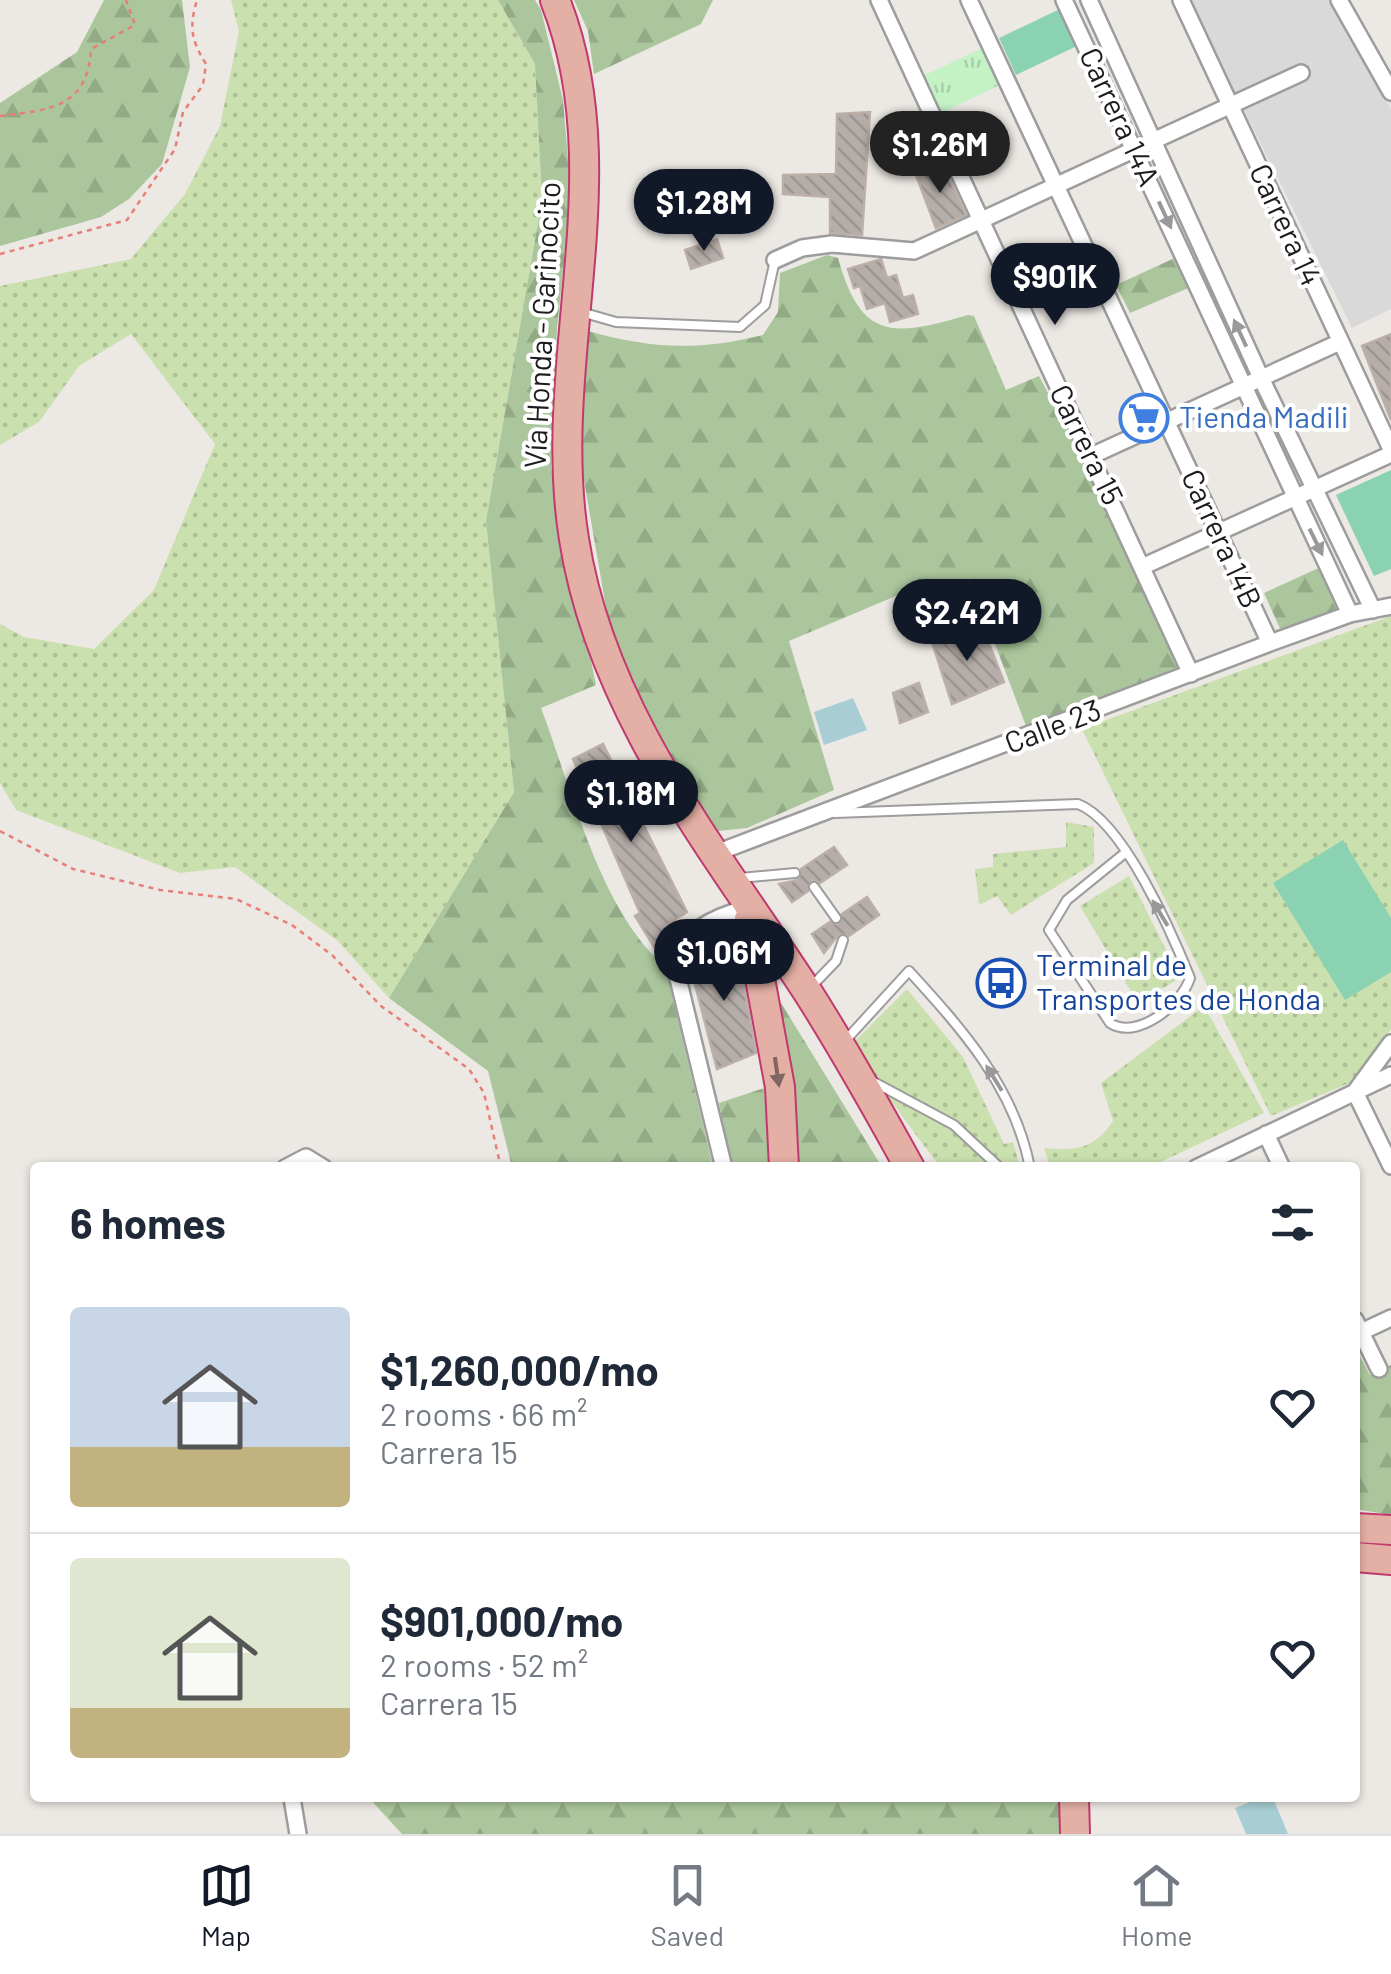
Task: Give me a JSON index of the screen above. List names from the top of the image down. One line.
{"streets":{"highway":["Vía Honda - Garinocito"],"street":["Carrera 14A","Carrera 14","Carrera 15","Carrera 14B","Calle 23"]},"crossings":[["Carrera 14A","Calle 23"],["Vía Honda - Garinocito","Calle 23"],["Carrera 15","Calle 23"],["Carrera 14B","Calle 23"]],"places":{"supermarket":["Tienda Madili"],"bus stop":["Terminal de Transportes de Honda"]},"page":{"price":["$1.26M","$1.28M","$901K","$2.42M","$1.18M","$1.06M"],"heading":"6 homes","list":[{"name":"$1,260,000/mo","note":"2 rooms · 66 m² · Carrera 15"},{"name":"$901,000/mo","note":"2 rooms · 52 m² · Carrera 15"}],"tabs":["Map","Saved","Home"]}}
